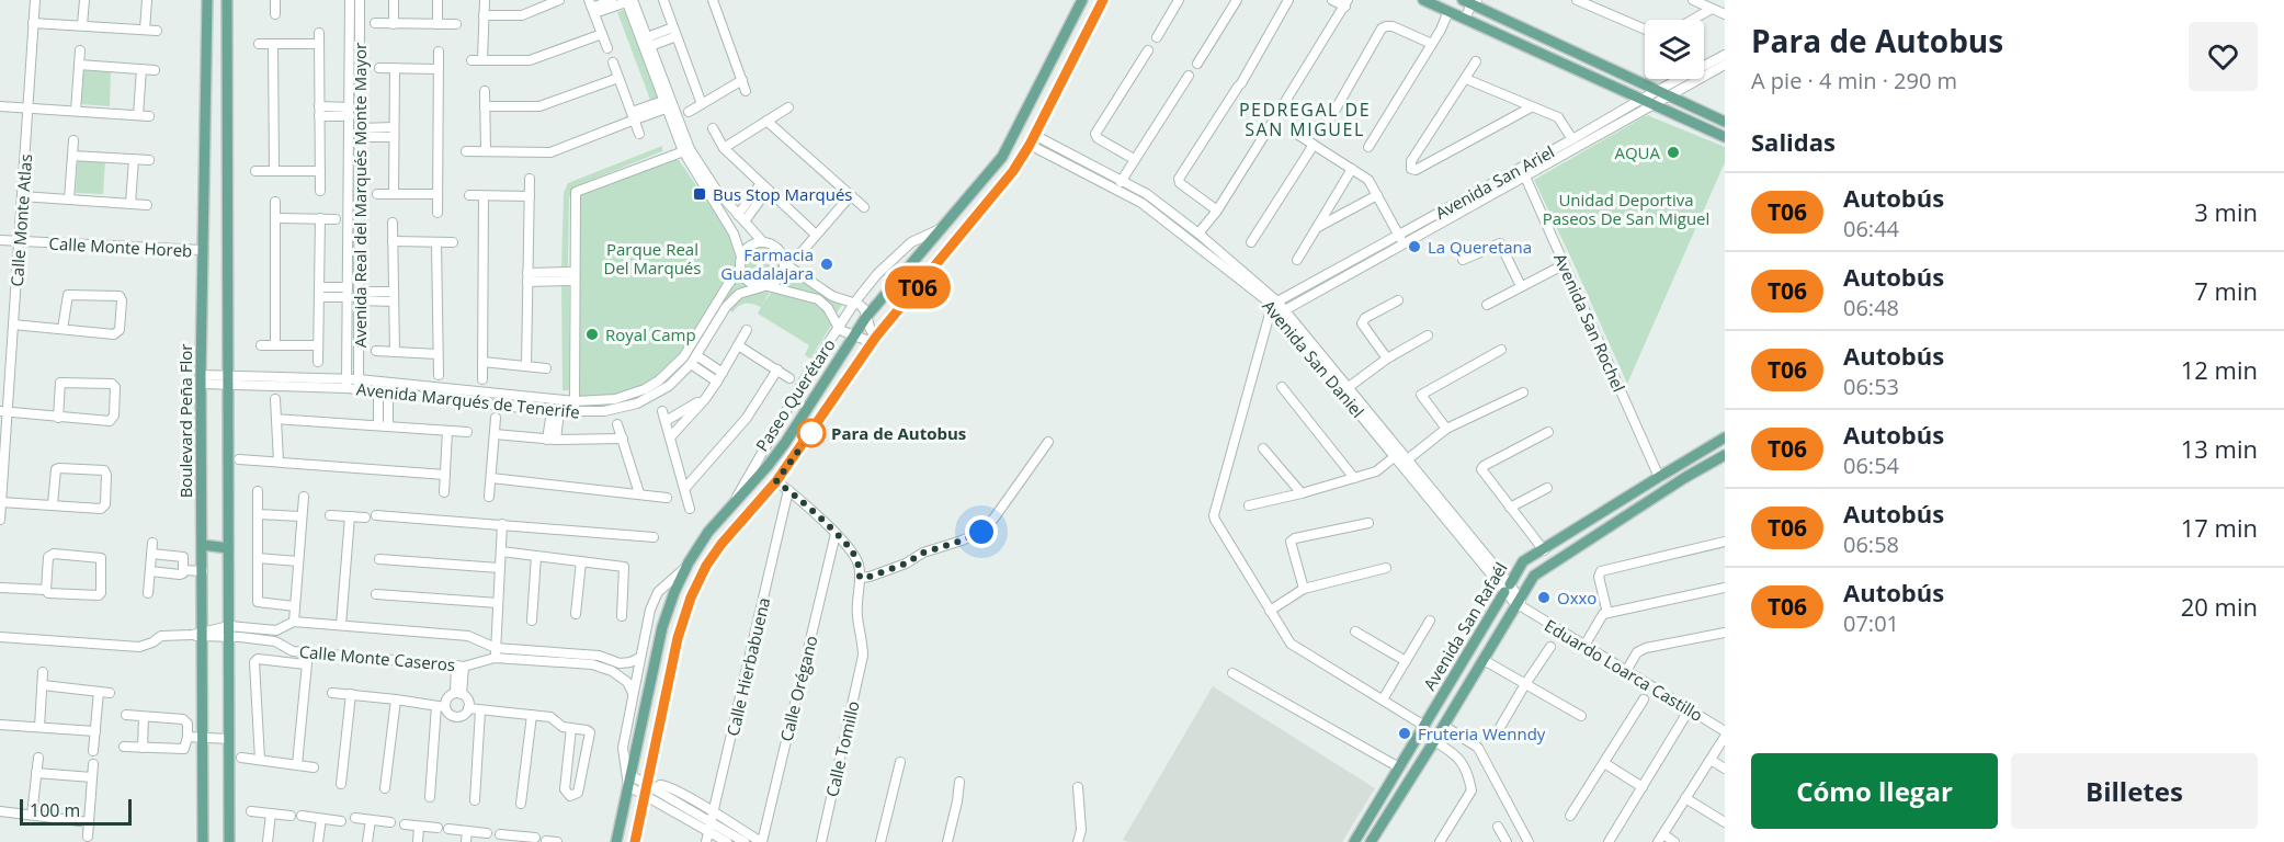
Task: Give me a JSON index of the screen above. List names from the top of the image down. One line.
{"streets":{"main road":["Paseo Querétaro","Boulevard Peña Flor","Avenida San Rafaél"],"street":["Avenida San Ariel","Avenida Real del Marqués Monte Mayor","Calle Monte Atlas","Calle Monte Horeb","Avenida San Rochel","Avenida San Daniel","Avenida Marqués de Tenerife","Calle Monte Caseros","Calle Hierbabuena","Eduardo Loarca Castillo","Calle Orégano","Calle Tomillo"]},"crossings":[["Avenida San Ariel","Avenida San Rochel"],["Avenida San Ariel","Avenida San Daniel"],["Avenida Real del Marqués Monte Mayor","Avenida Marqués de Tenerife"],["Calle Monte Atlas","Calle Monte Horeb"],["Calle Monte Horeb","Boulevard Peña Flor"],["Avenida San Rochel","Avenida San Rafaél"],["Avenida San Daniel","Paseo Querétaro"],["Avenida San Daniel","Avenida San Rafaél"],["Avenida San Daniel","Eduardo Loarca Castillo"],["Avenida Marqués de Tenerife","Boulevard Peña Flor"],["Boulevard Peña Flor","Calle Monte Caseros"],["Avenida San Rafaél","Eduardo Loarca Castillo"]],"districts":["PEDREGAL DE SAN MIGUEL"],"parks":["Unidad Deportiva Paseos De San Miguel","Parque Real Del Marqués"],"places":{"other":["AQUA","La Queretana","Farmacia Guadalajara","Royal Camp","Para de Autobus","Oxxo","Fruteria Wenndy"],"transit":["Bus Stop Marqués"]},"lines":["bus line T06"],"scale_bar":"100 m","page":{"on_map":"T06","heading":[["Para de Autobus","A pie · 4 min · 290 m"],"Salidas"],"list":[{"mark":"T06","name":"Autobús","note":"06:44","value":"3 min"},{"mark":"T06","name":"Autobús","note":"06:48","value":"7 min"},{"mark":"T06","name":"Autobús","note":"06:53","value":"12 min"},{"mark":"T06","name":"Autobús","note":"06:54","value":"13 min"},{"mark":"T06","name":"Autobús","note":"06:58","value":"17 min"},{"mark":"T06","name":"Autobús","note":"07:01","value":"20 min"}],"buttons":["Cómo llegar","Billetes"],"scale":"100 m"}}
